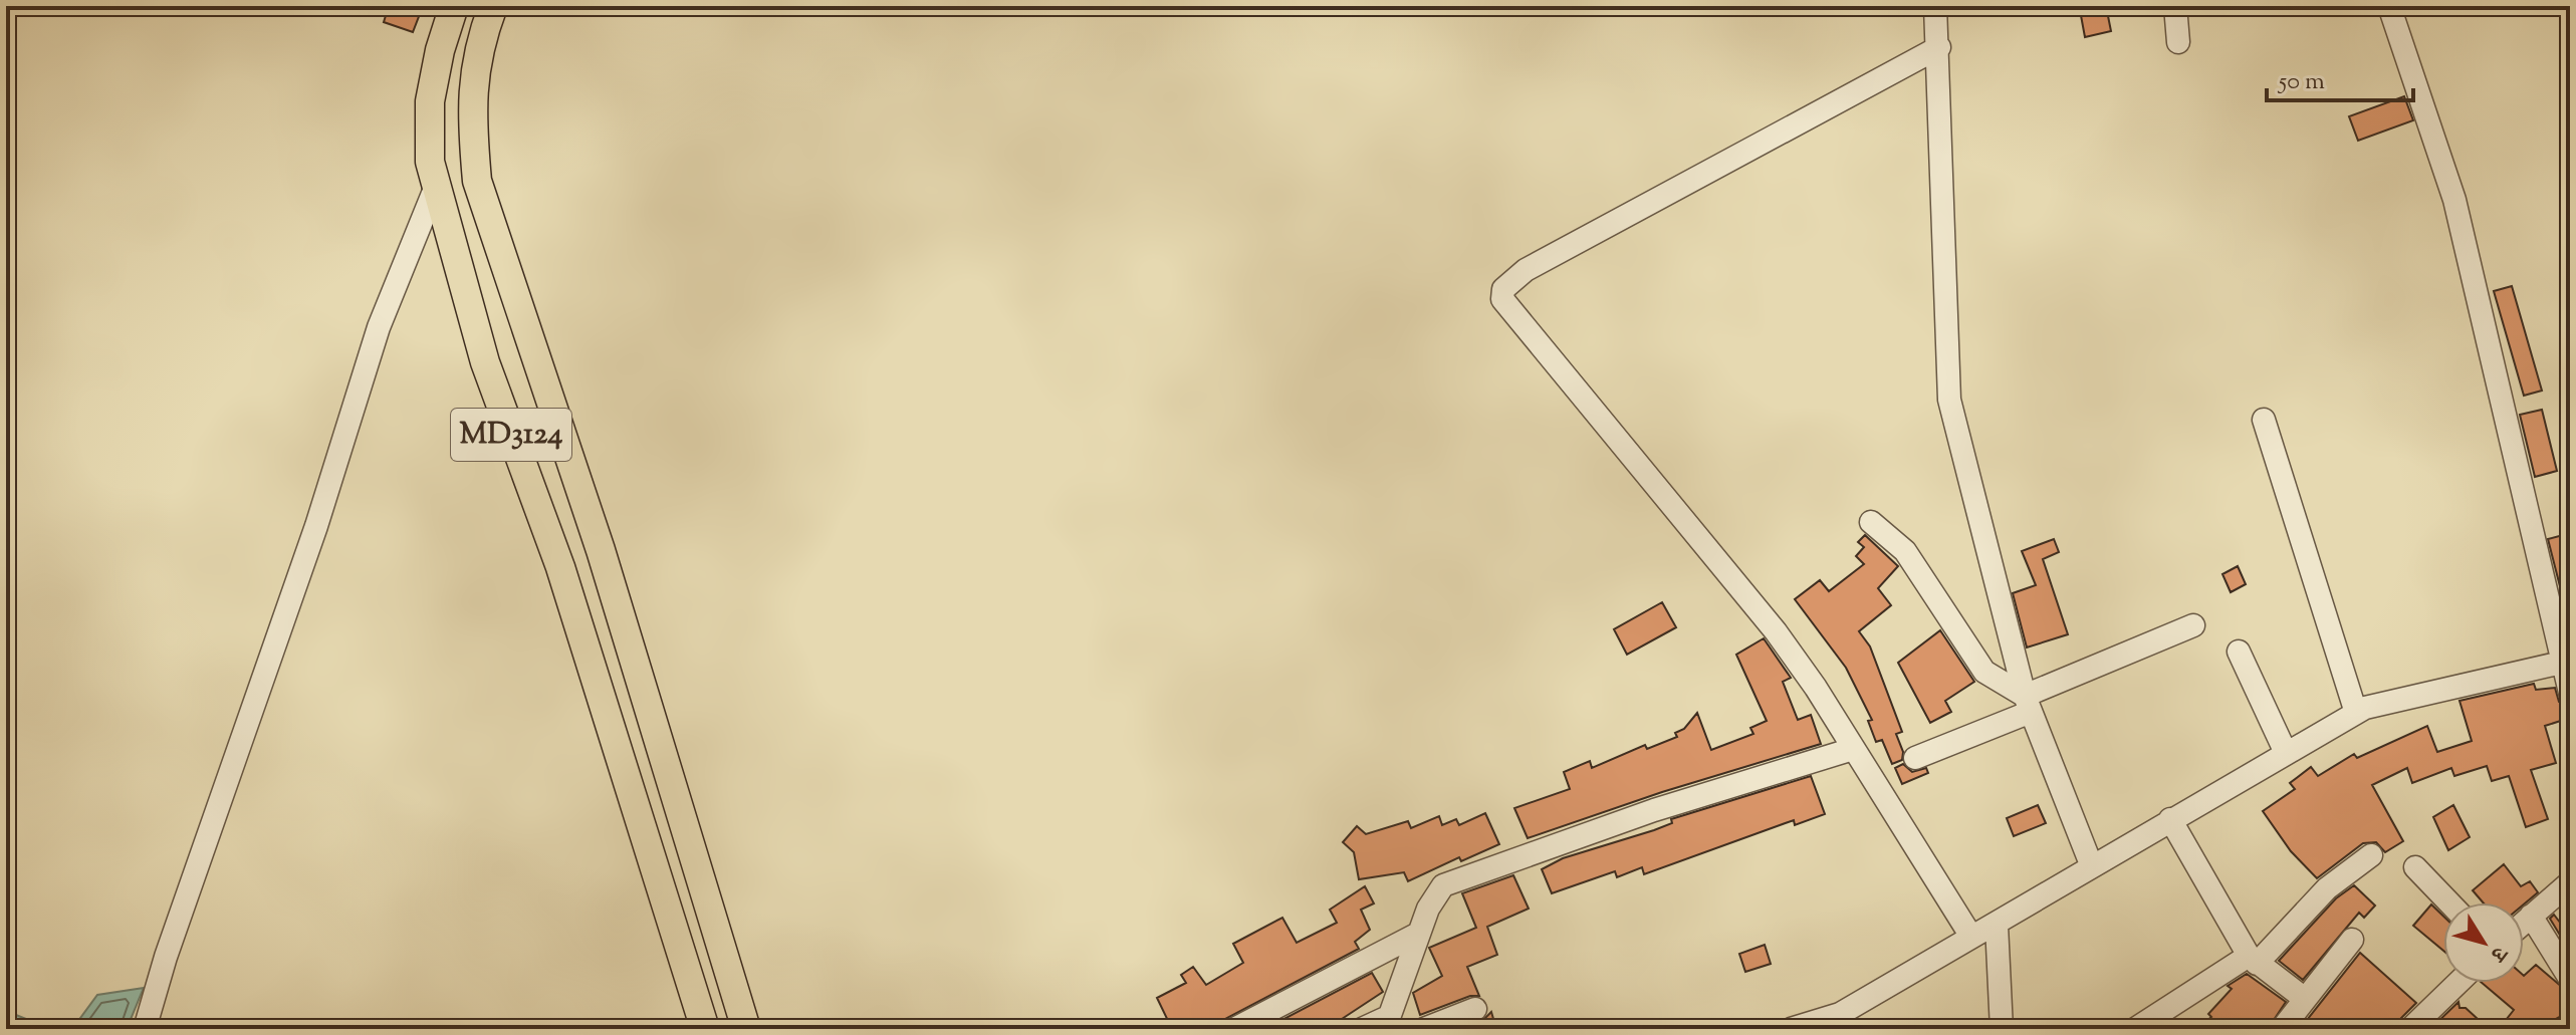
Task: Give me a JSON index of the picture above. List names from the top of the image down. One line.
{"streets":{"main road":["MD3124"]},"scale_bar":"50 m","north":"bottom right"}
